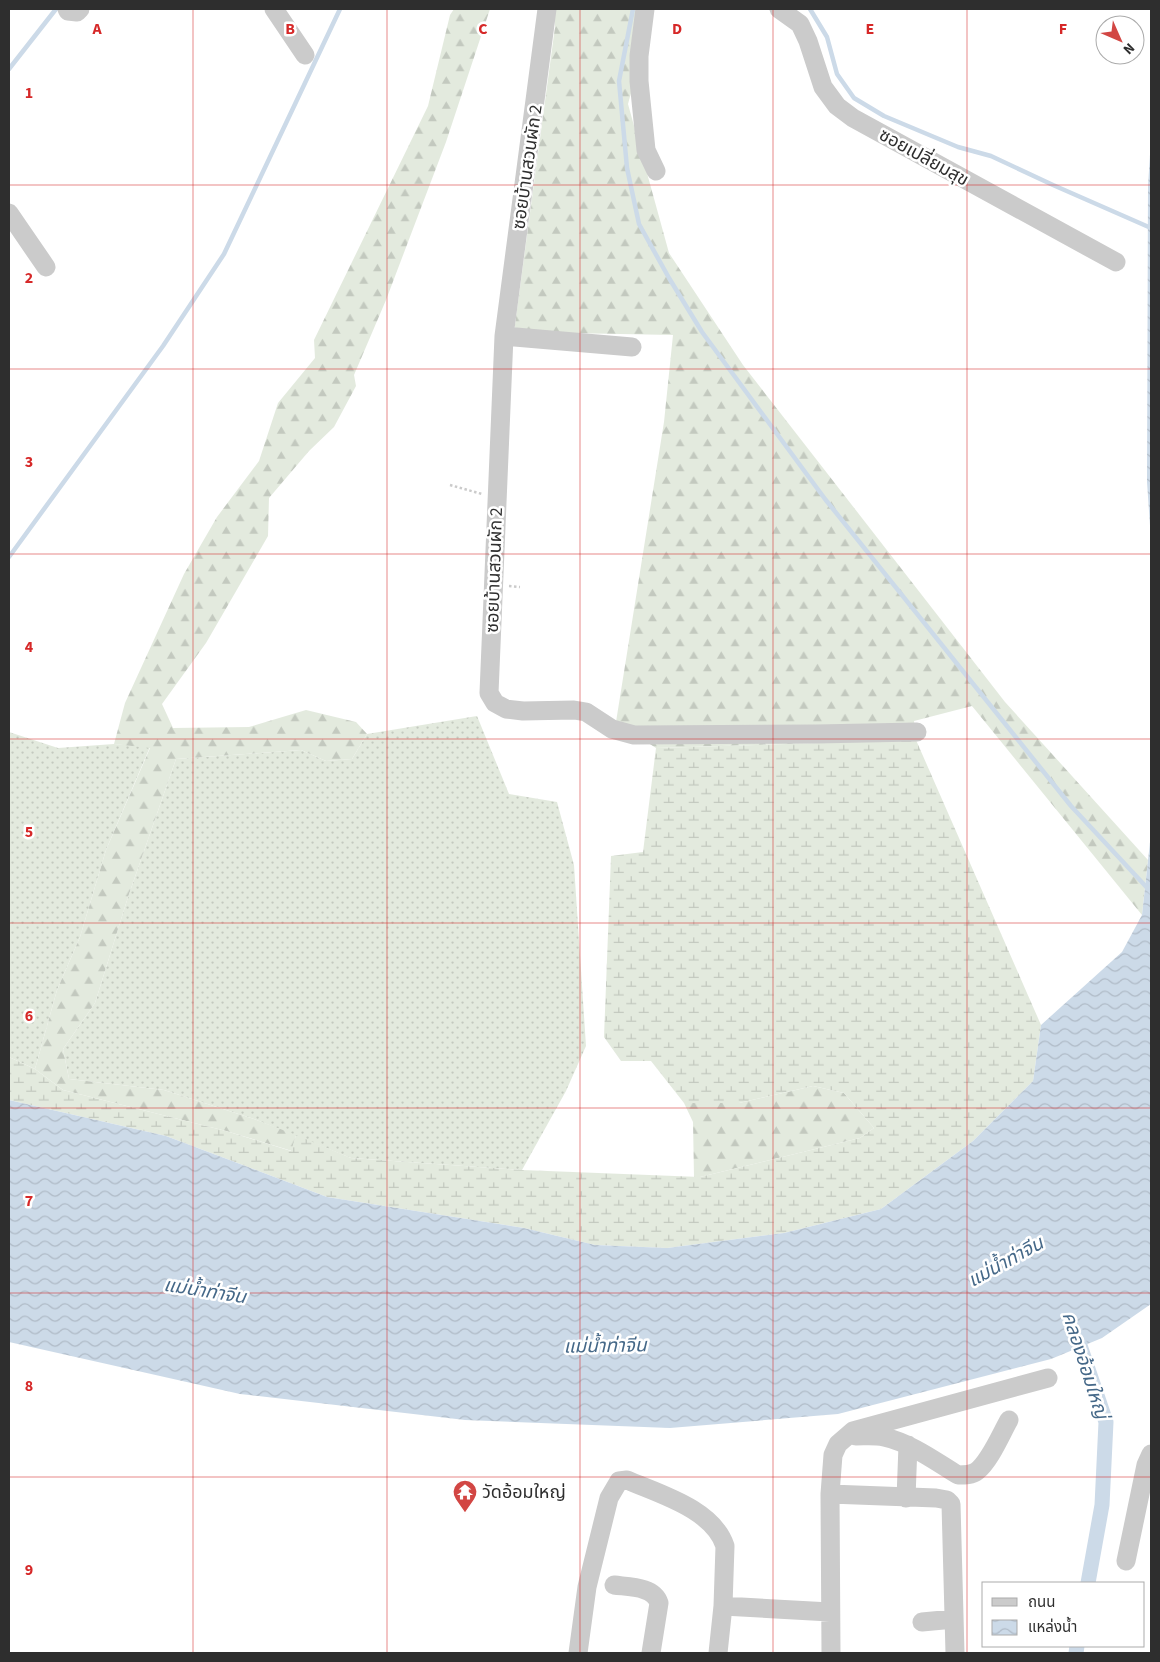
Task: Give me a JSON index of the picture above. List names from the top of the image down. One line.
{"streets":{"street":["ซอยเปลี่ยมสุข","ซอยบ้านสวนผัก 2"]},"water":["แม่น้ำท่าจีน","คลองอ้อมใหญ่"],"places":{"temple":["วัดอ้อมใหญ่"]},"legend":["ถนน","แหล่งน้ำ"],"north":"bottom right","grid":{"columns":["A","B","C","D","E","F"],"rows":["1","2","3","4","5","6","7","8","9"]}}
